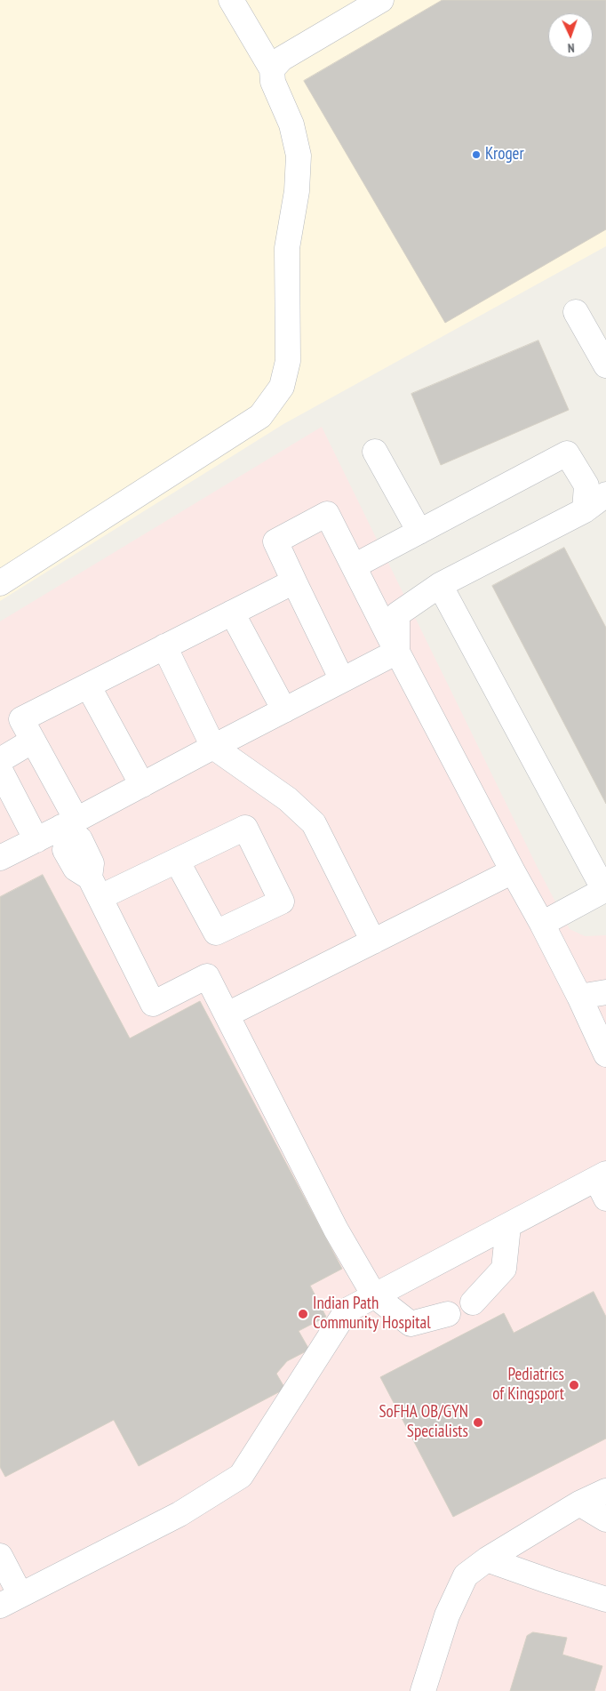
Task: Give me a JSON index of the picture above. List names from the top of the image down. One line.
{"places":["Kroger","Indian Path Community Hospital","Pediatrics of Kingsport","SoFHA OB/GYN Specialists"],"north":"bottom"}
